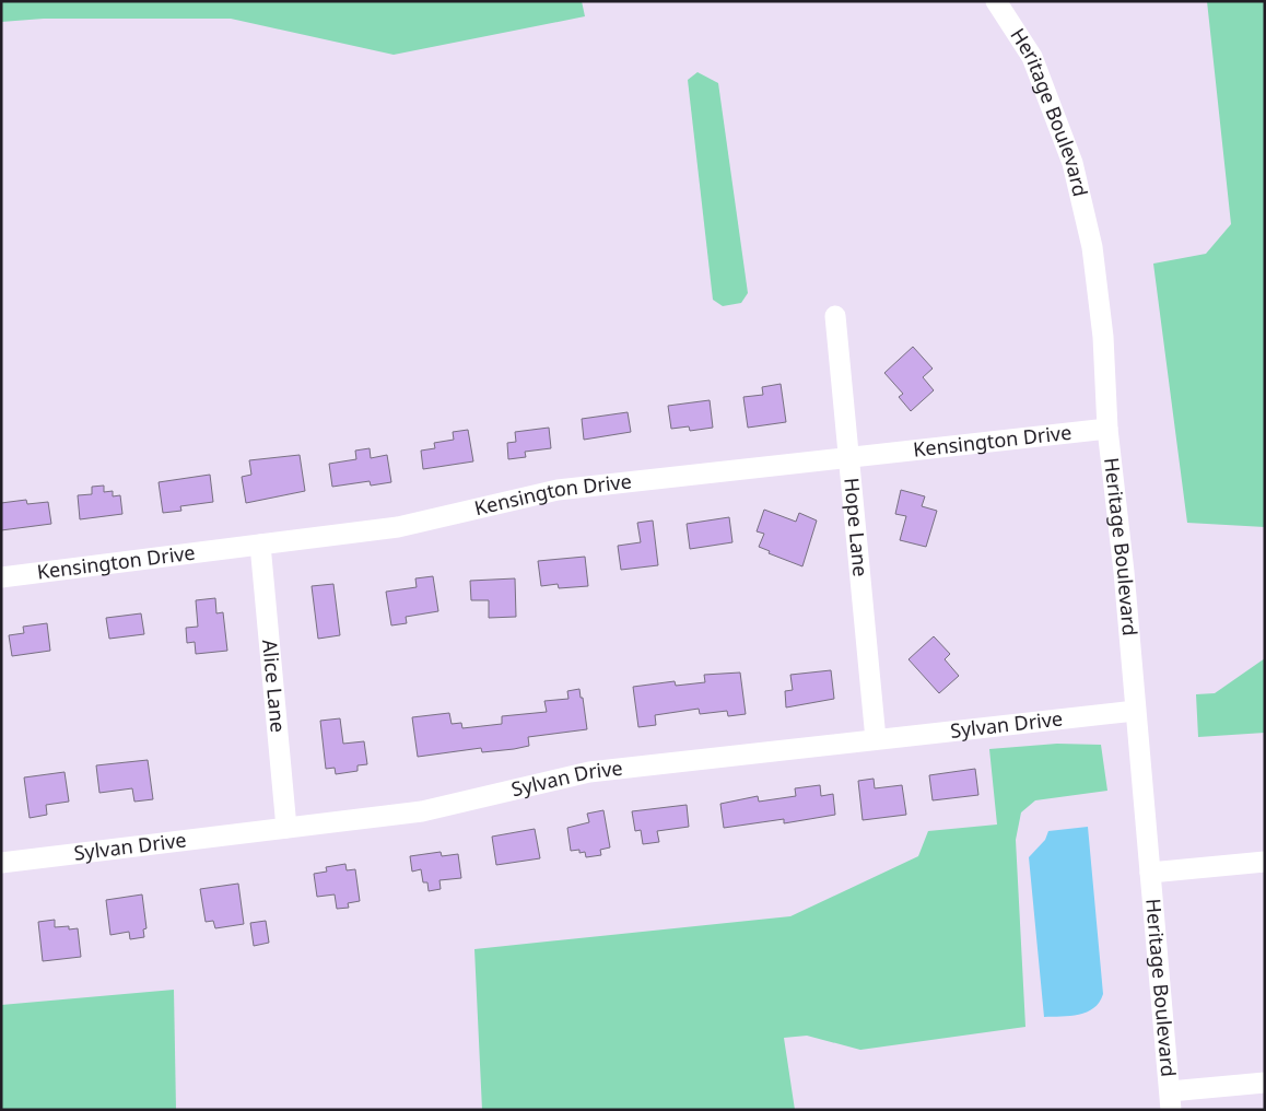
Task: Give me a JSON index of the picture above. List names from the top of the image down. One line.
{"streets":{"street":["Heritage Boulevard","Kensington Drive","Hope Lane","Alice Lane","Sylvan Drive"]},"crossings":[["Heritage Boulevard","Kensington Drive"],["Heritage Boulevard","Sylvan Drive"],["Kensington Drive","Hope Lane"],["Kensington Drive","Alice Lane"],["Hope Lane","Sylvan Drive"],["Alice Lane","Sylvan Drive"]]}
